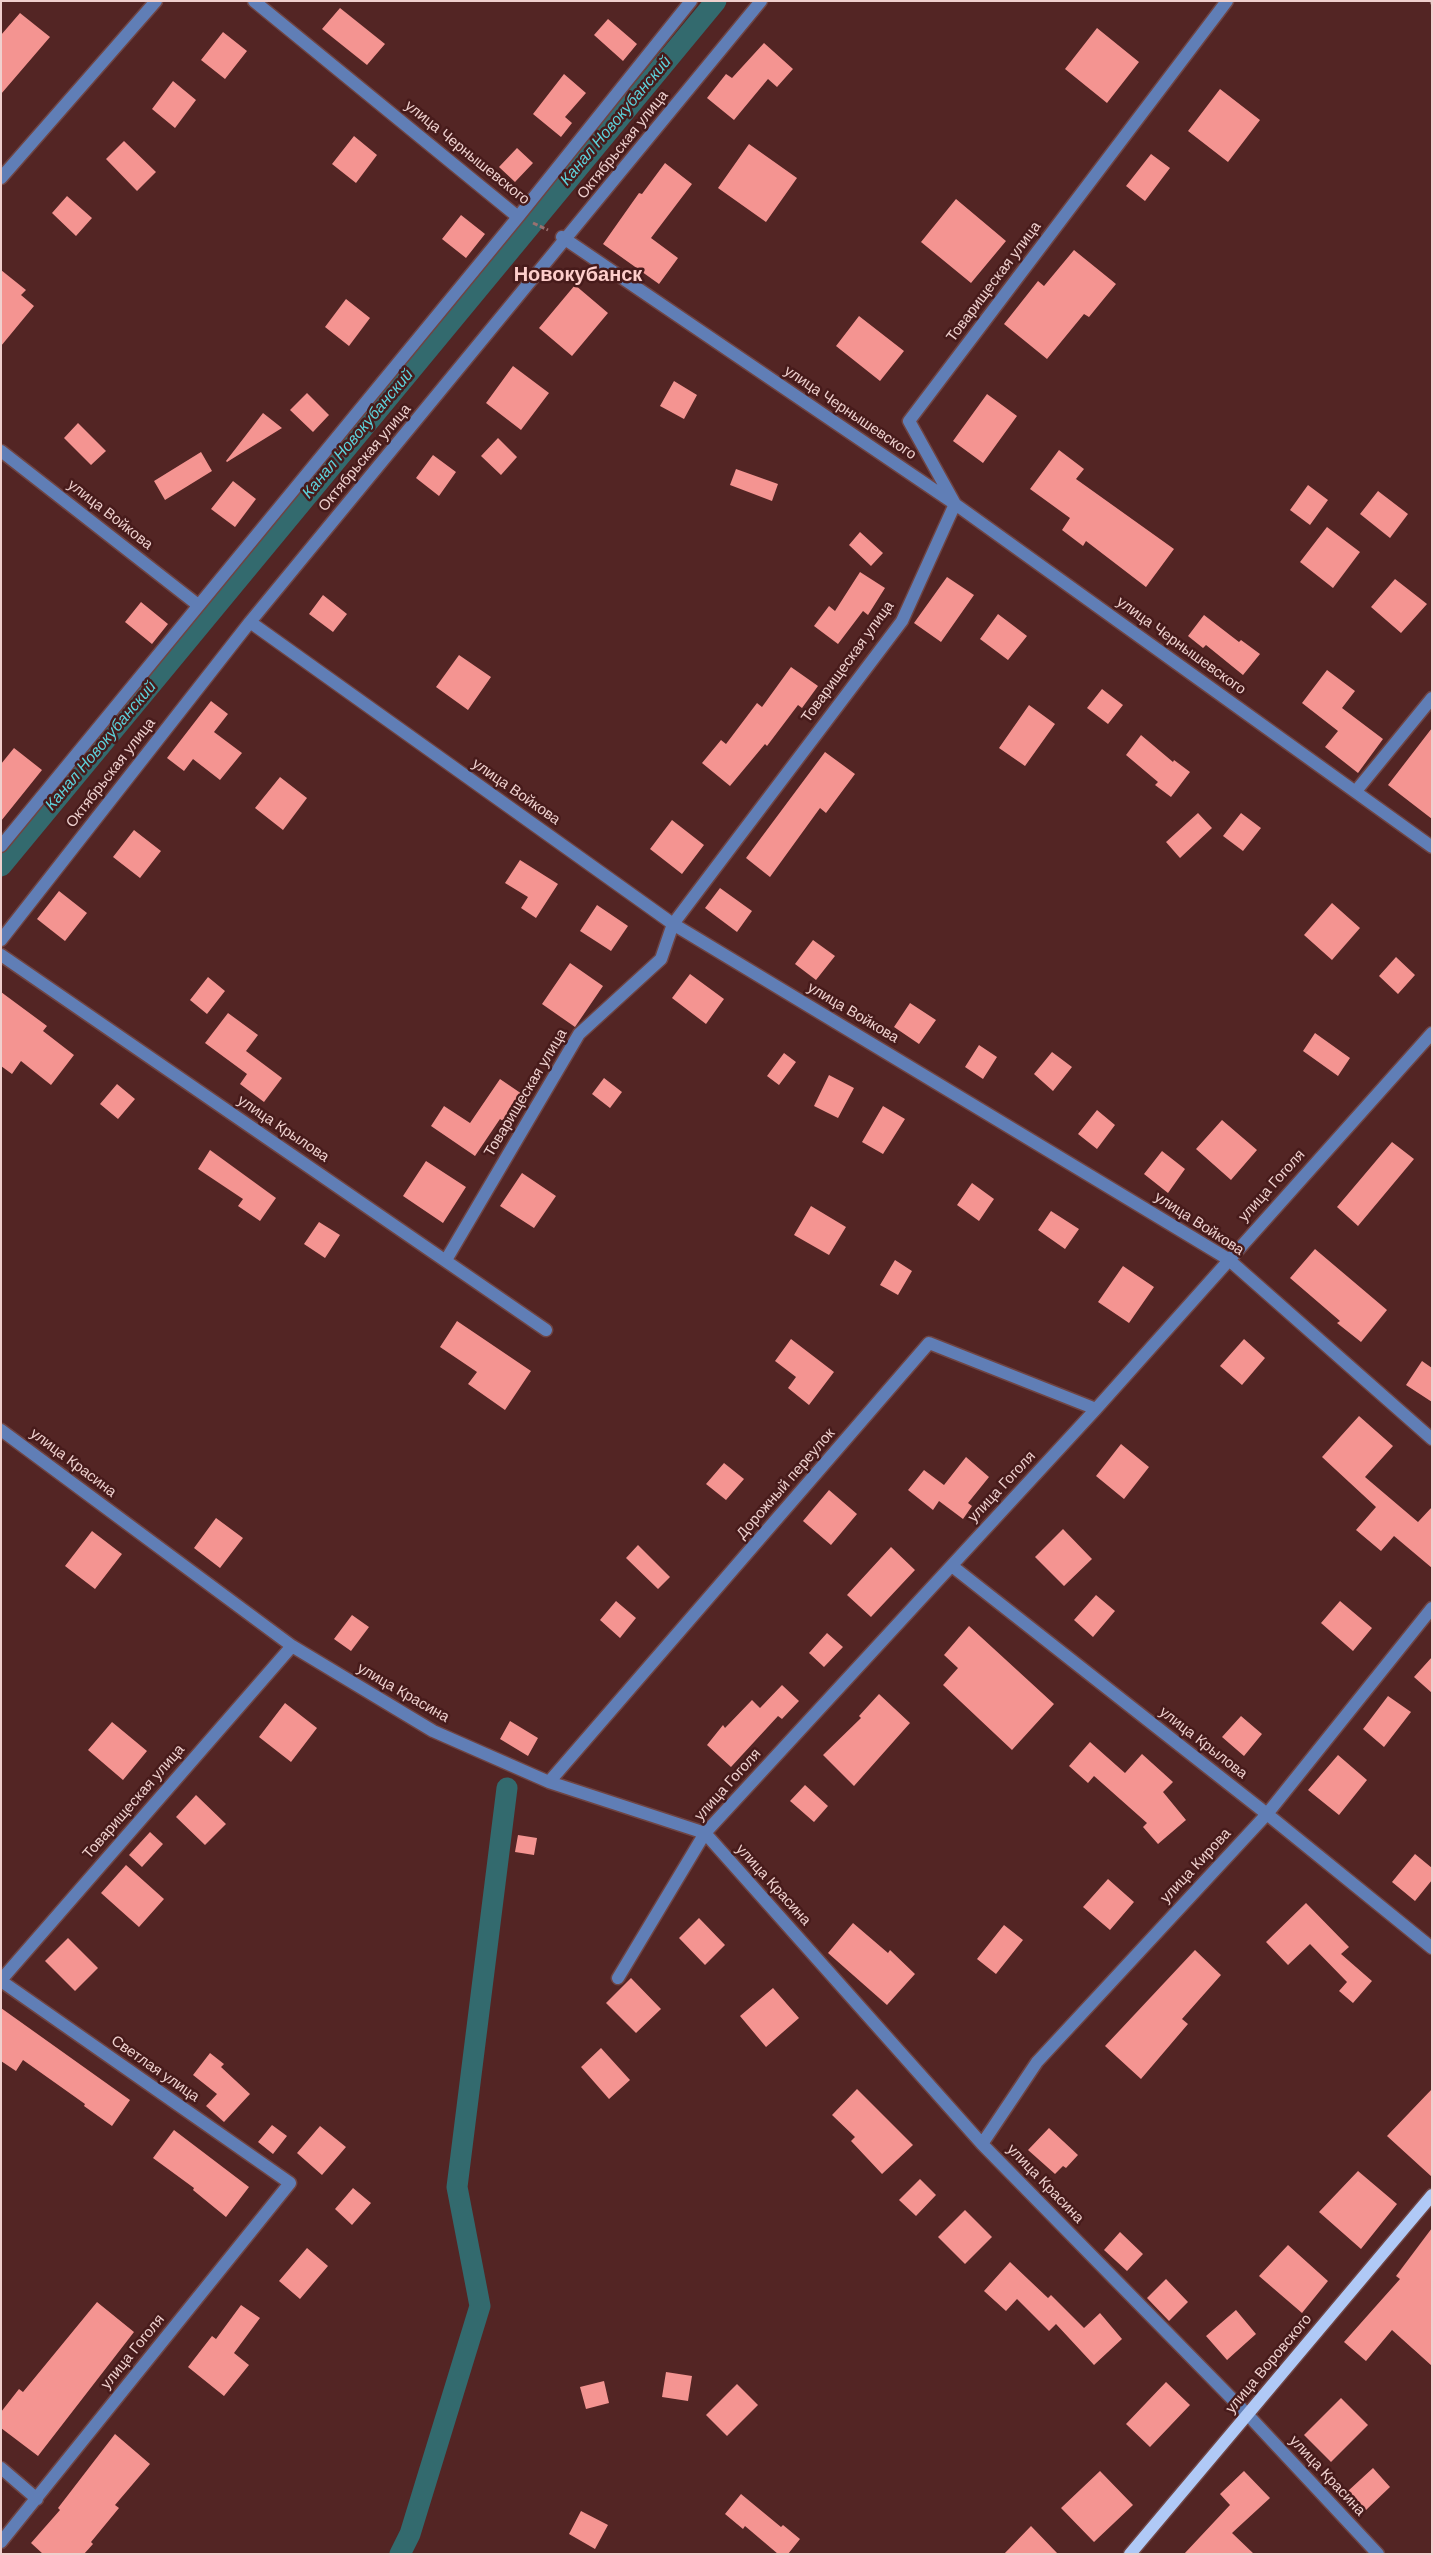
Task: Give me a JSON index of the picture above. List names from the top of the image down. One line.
{"streets":{"main road":["улица Воровского"],"street":["Октябрьская улица","улица Чернышевского","Товарищеская улица","улица Войкова","улица Крылова","улица Гоголя","улица Красина","Дорожный переулок","улица Кирова","Светлая улица"]},"crossings":[["Октябрьская улица","улица Чернышевского"],["Октябрьская улица","улица Войкова"],["улица Чернышевского","Товарищеская улица"],["Товарищеская улица","улица Войкова"],["Товарищеская улица","улица Крылова"],["Товарищеская улица","улица Красина"],["Товарищеская улица","Светлая улица"],["улица Войкова","улица Гоголя"],["улица Крылова","улица Гоголя"],["улица Крылова","улица Кирова"],["улица Гоголя","улица Красина"],["улица Гоголя","Дорожный переулок"],["улица Гоголя","Светлая улица"],["улица Красина","Дорожный переулок"],["улица Красина","улица Кирова"],["улица Красина","улица Воровского"]],"districts":["Новокубанск"],"water":["Канал Новокубанский"]}
